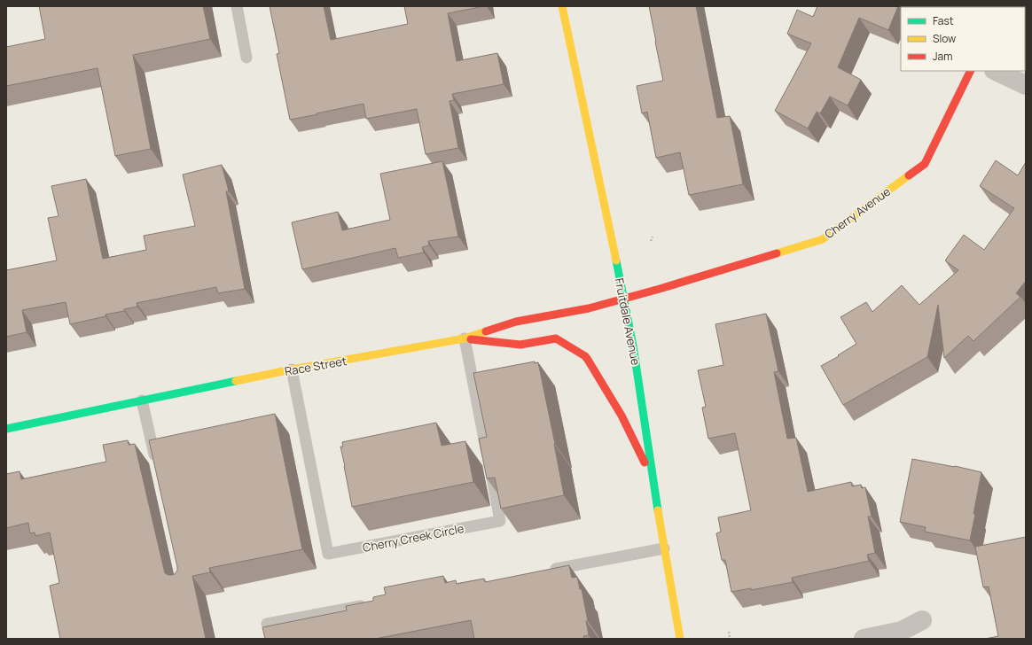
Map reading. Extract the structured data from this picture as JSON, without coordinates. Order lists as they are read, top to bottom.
{
  "streets": {
    "street": ["Cherry Avenue", "Fruitdale Avenue", "Race Street"],
    "lane": ["Cherry Creek Circle"]
  },
  "crossings": [
    ["Cherry Avenue", "Fruitdale Avenue"],
    ["Cherry Avenue", "Race Street"],
    ["Fruitdale Avenue", "Race Street"],
    ["Race Street", "Cherry Creek Circle"]
  ],
  "legend": ["Fast", "Slow", "Jam"]
}
